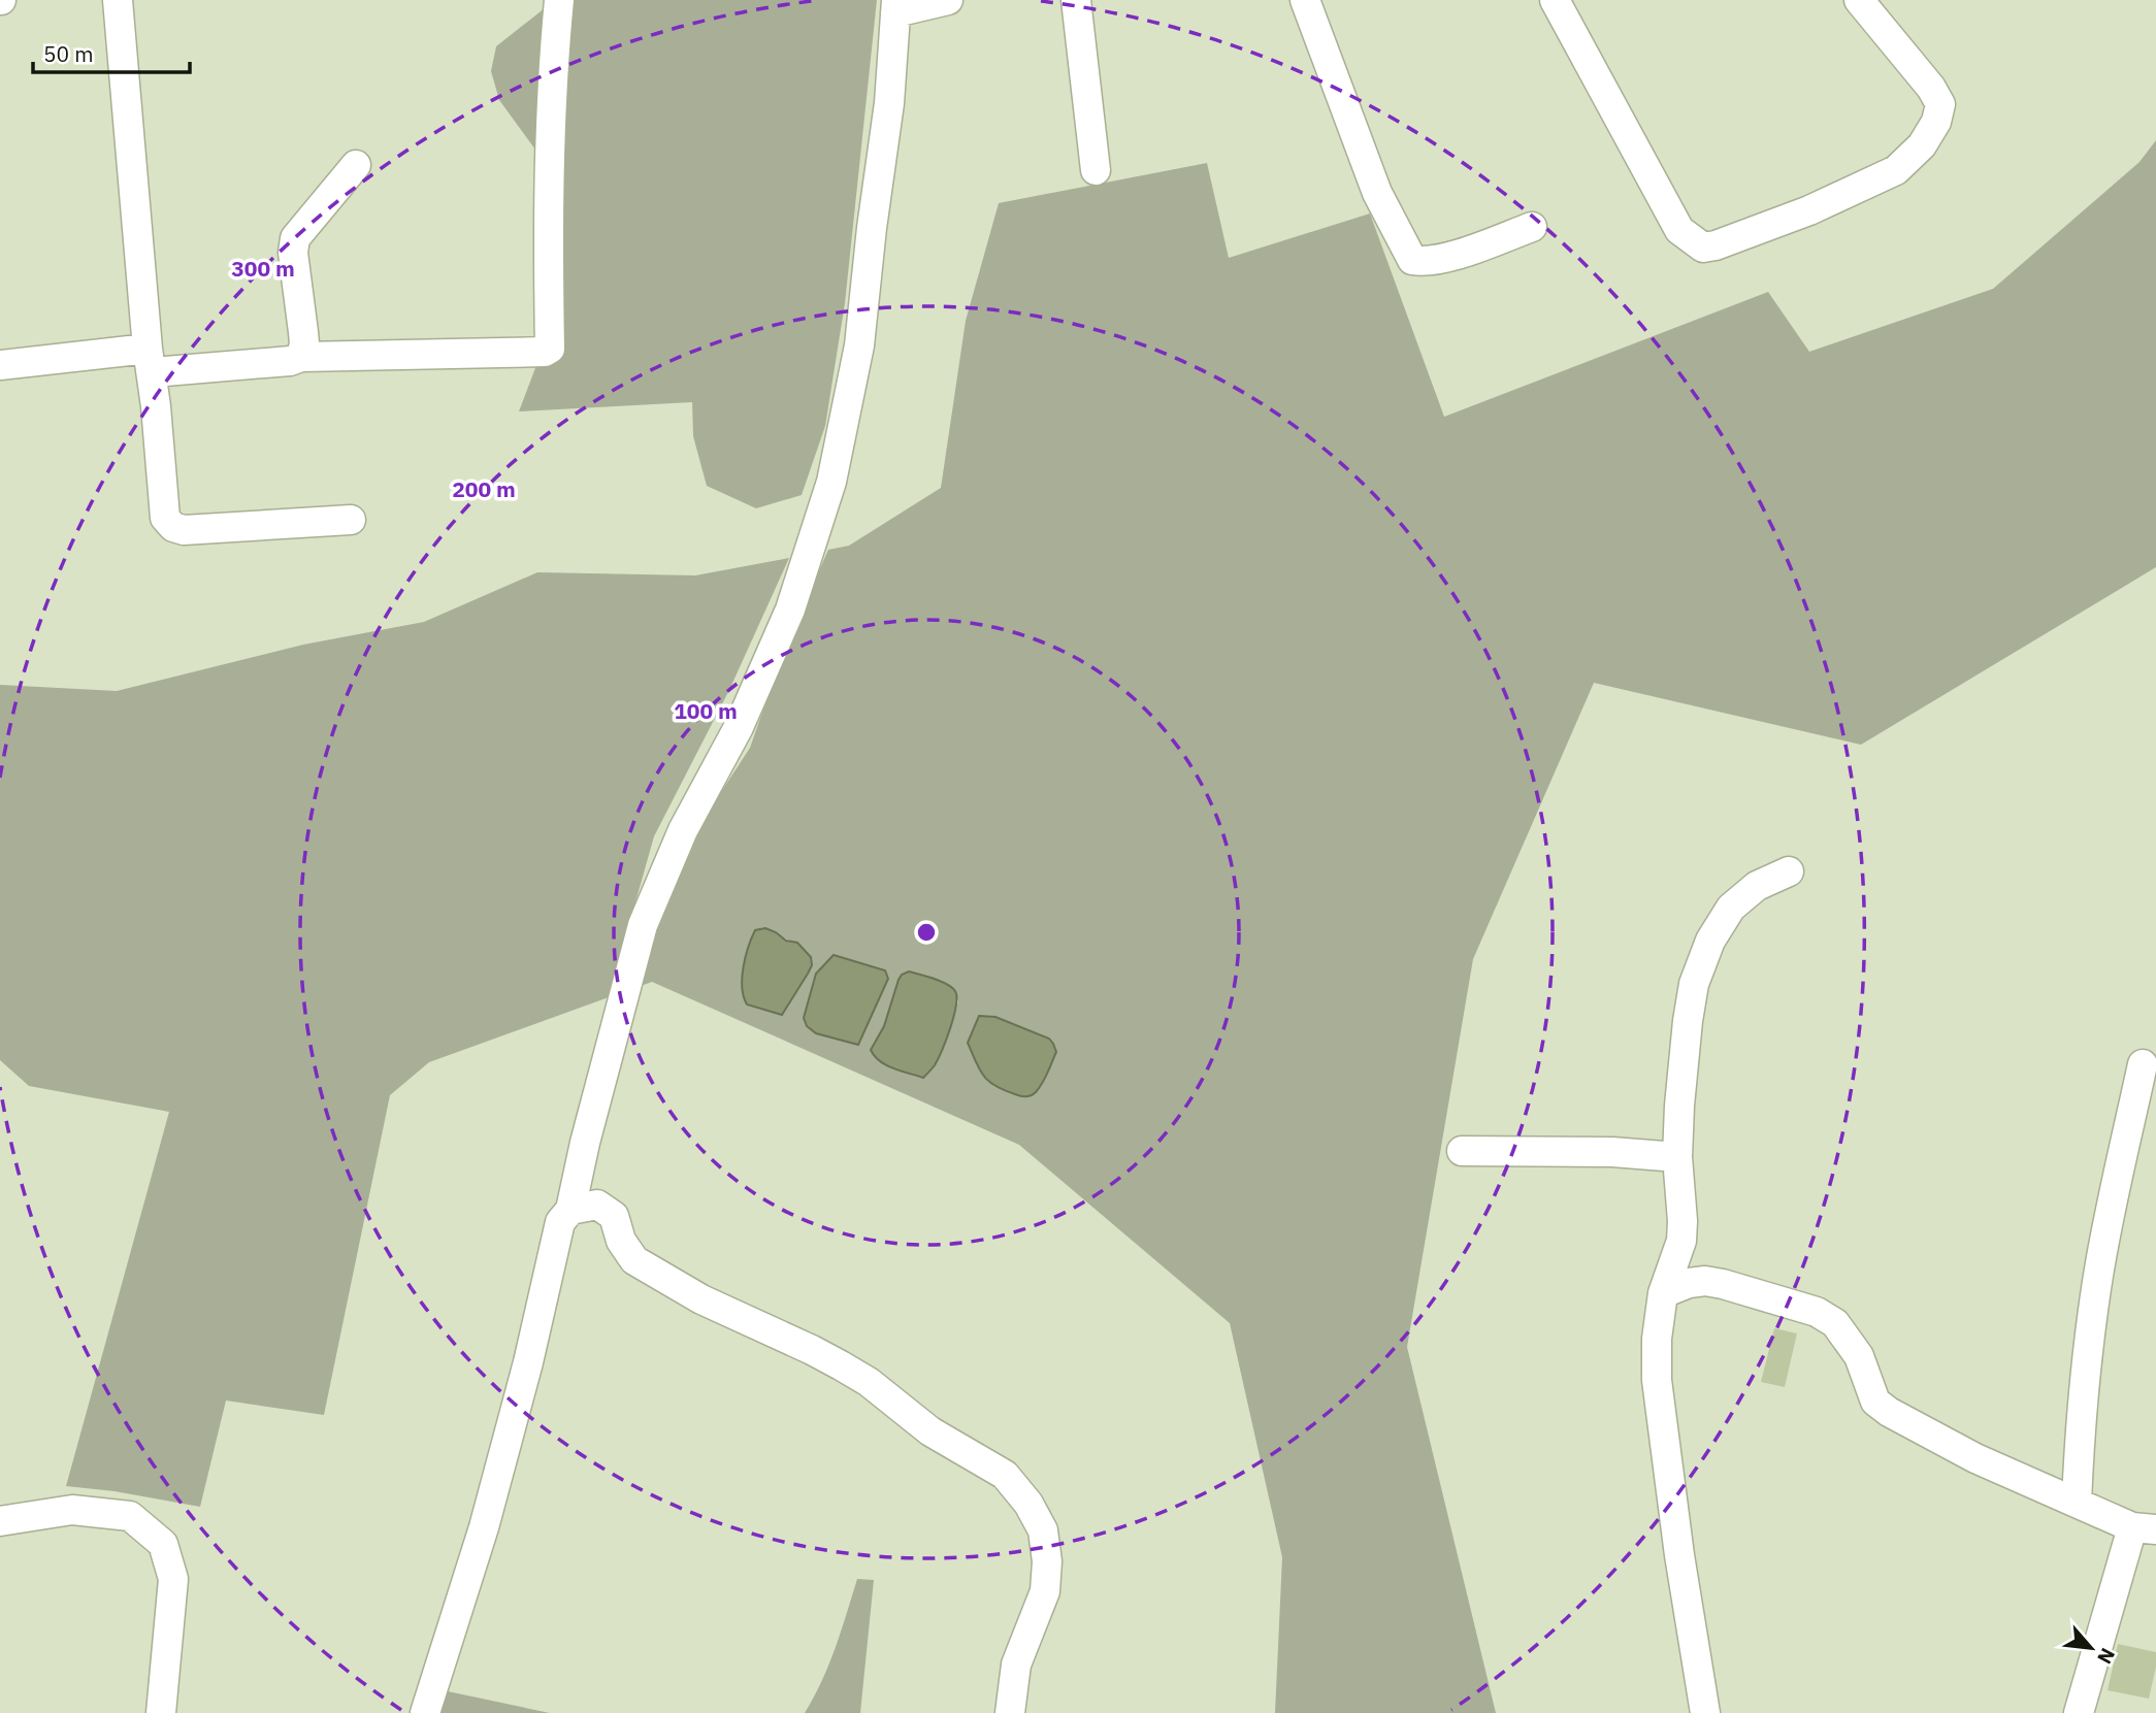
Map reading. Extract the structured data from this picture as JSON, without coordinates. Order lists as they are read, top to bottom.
{
  "scale_bar": "50 m",
  "north": "bottom right",
  "rings": ["300 m", "200 m", "100 m"]
}
